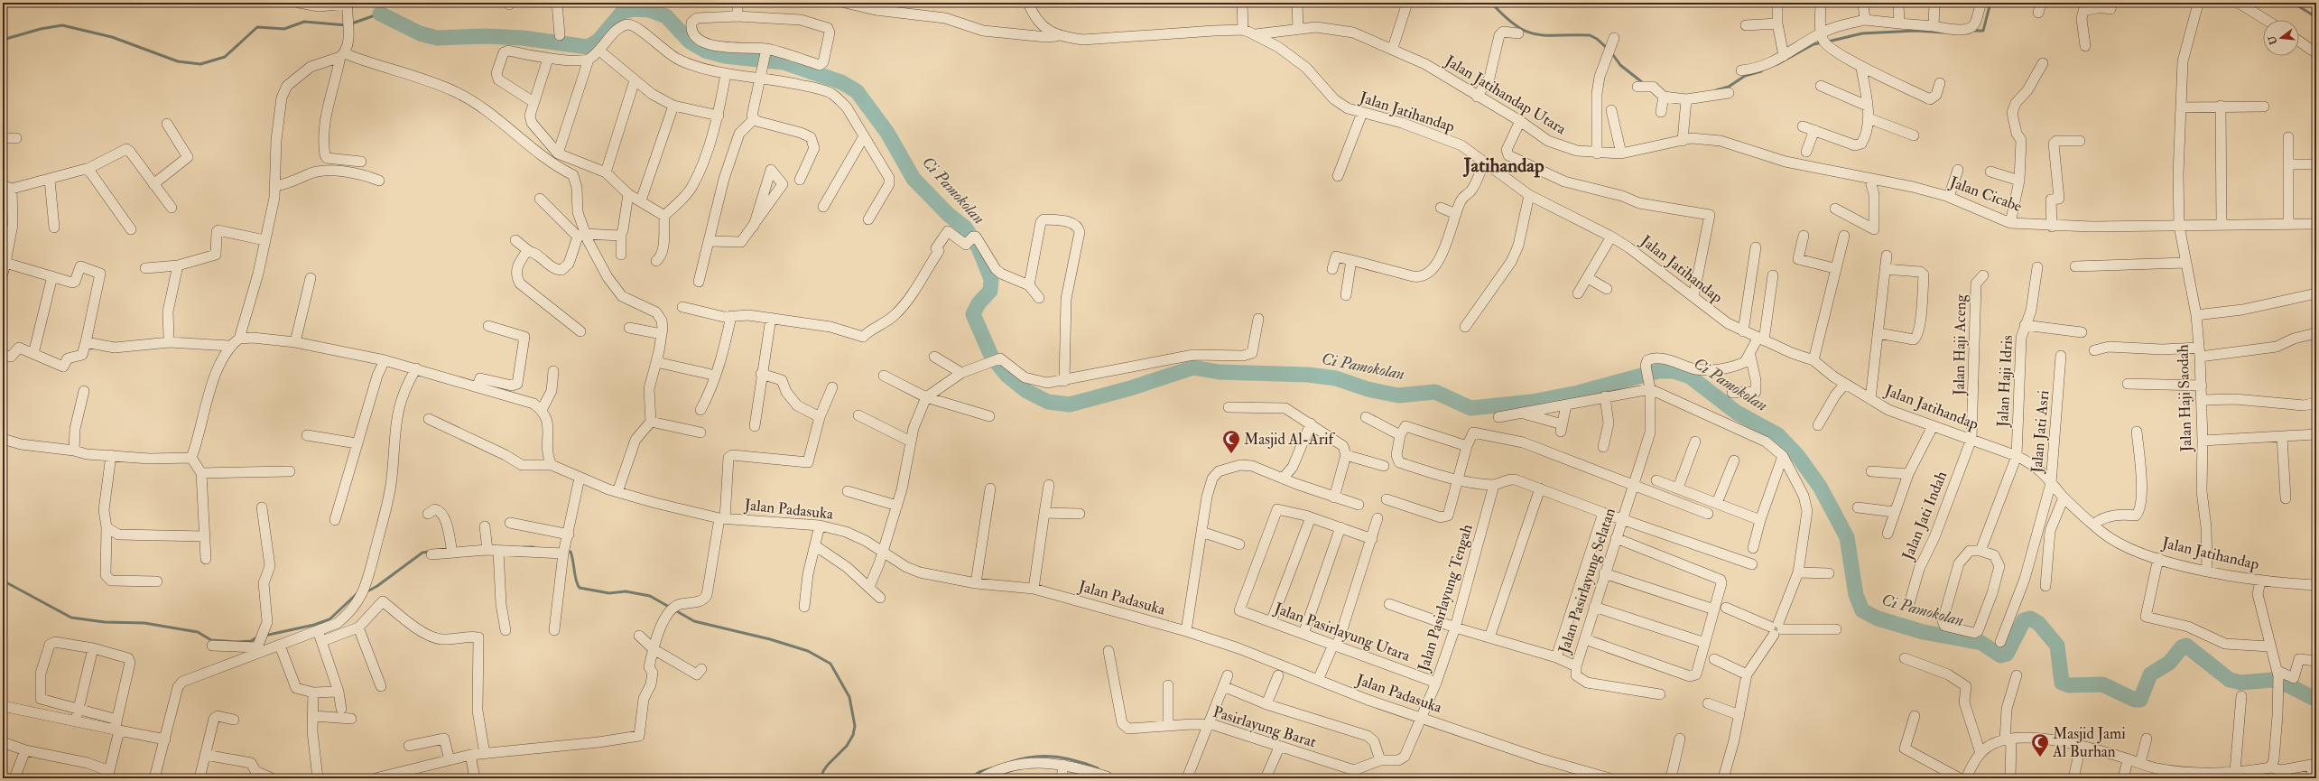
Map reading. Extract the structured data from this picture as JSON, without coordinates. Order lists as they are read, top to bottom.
{
  "streets": {
    "street": [
      "Jalan Jatihandap Utara",
      "Jalan Jatihandap",
      "Jalan Cicabe",
      "Jalan Haji Aceng",
      "Jalan Haji Idris",
      "Jalan Haji Saodah",
      "Jalan Jati Asri",
      "Jalan Padasuka",
      "Jalan Jati Indah",
      "Jalan Pasirlayung Selatan",
      "Jalan Pasirlayung Tengah",
      "Jalan Pasirlayung Utara",
      "Pasirlayung Barat"
    ]
  },
  "crossings": [
    ["Jalan Jatihandap Utara", "Jalan Jatihandap"],
    ["Jalan Jatihandap Utara", "Jalan Cicabe"],
    ["Jalan Jatihandap", "Jalan Haji Aceng"],
    ["Jalan Jatihandap", "Jalan Haji Idris"],
    ["Jalan Jatihandap", "Jalan Haji Saodah"],
    ["Jalan Jatihandap", "Jalan Jati Asri"],
    ["Jalan Jatihandap", "Jalan Jati Indah"],
    ["Jalan Cicabe", "Jalan Haji Saodah"],
    ["Jalan Haji Aceng", "Jalan Jati Indah"],
    ["Jalan Padasuka", "Jalan Pasirlayung Tengah"],
    ["Jalan Padasuka", "Pasirlayung Barat"],
    ["Jalan Pasirlayung Selatan", "Jalan Pasirlayung Tengah"],
    ["Jalan Pasirlayung Tengah", "Jalan Pasirlayung Utara"],
    ["Jalan Pasirlayung Tengah", "Pasirlayung Barat"]
  ],
  "districts": ["Jatihandap"],
  "water": ["Ci Pamokolan"],
  "places": {
    "mosque": ["Masjid Al-Arif", "Masjid Jami Al Burhan"]
  },
  "north": "left"
}
